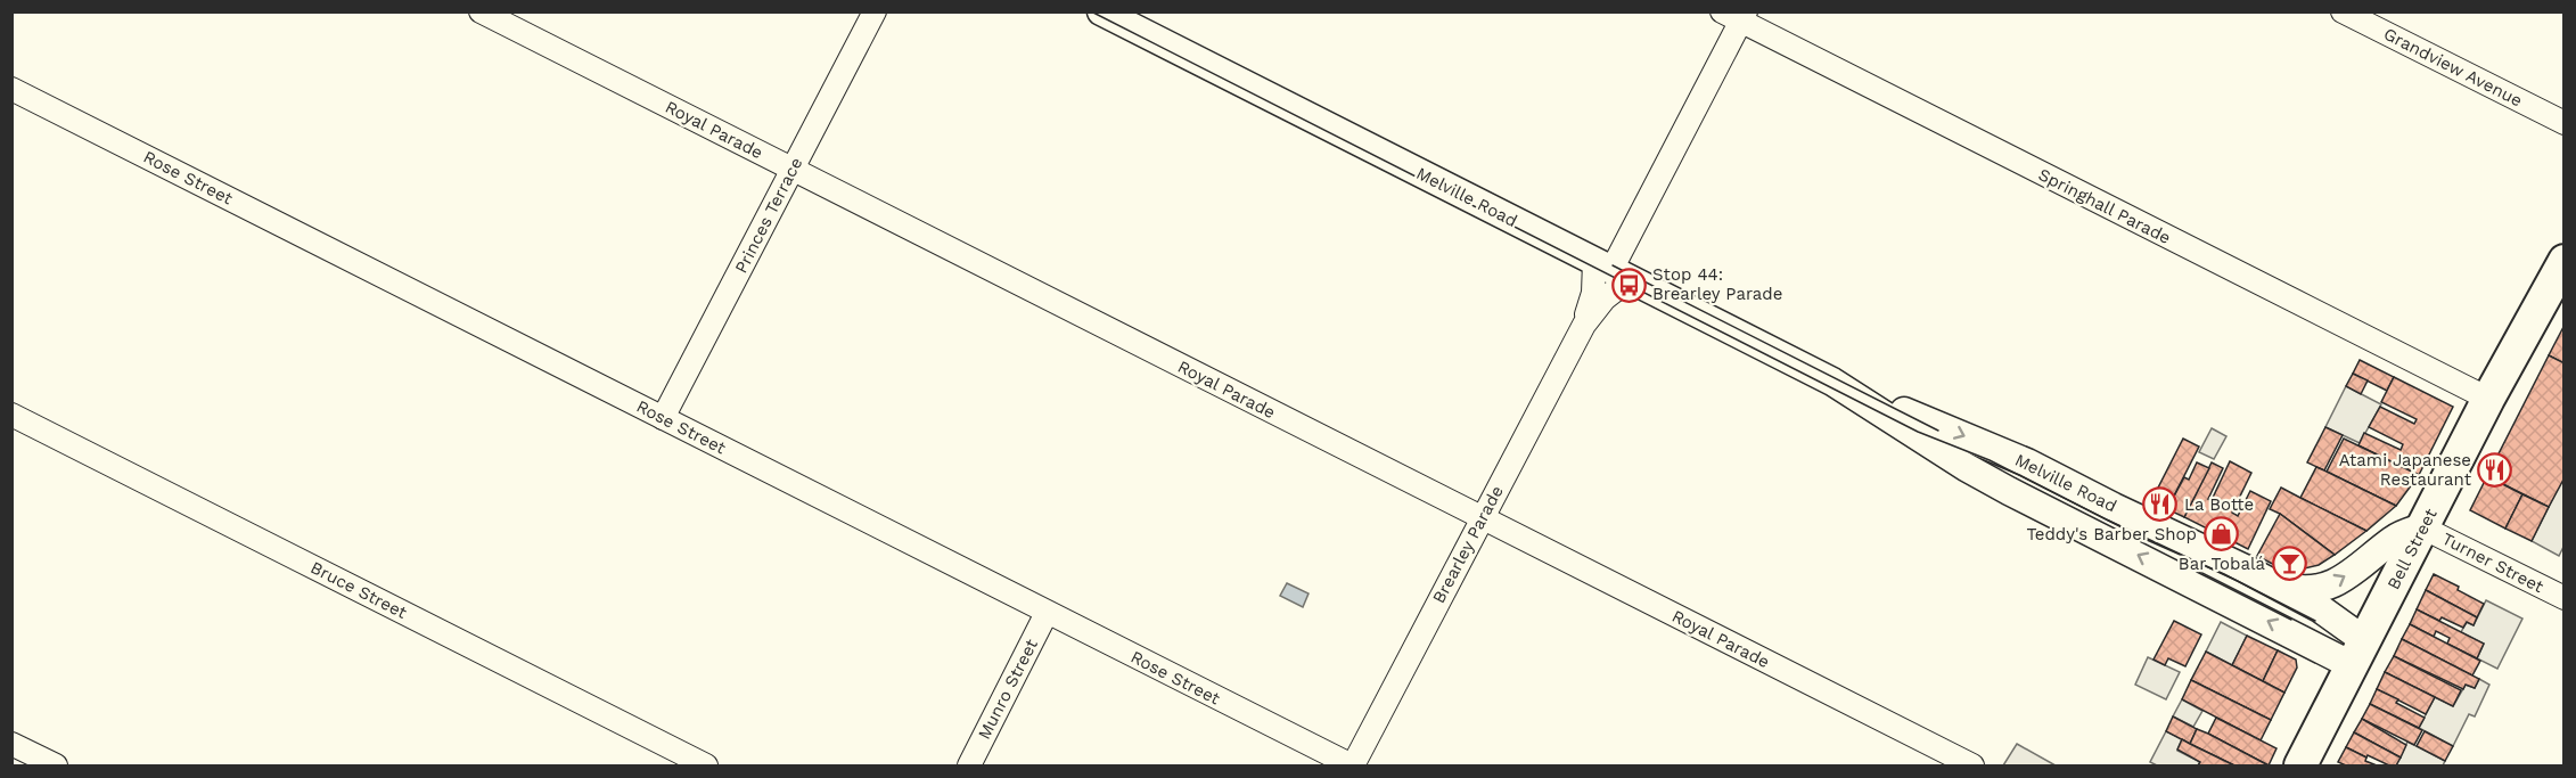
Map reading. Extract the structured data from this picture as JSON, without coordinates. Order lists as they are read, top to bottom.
{
  "streets": {
    "highway": ["Bell Street"],
    "main road": ["Melville Road"],
    "street": [
      "Grandview Avenue",
      "Royal Parade",
      "Rose Street",
      "Springhall Parade",
      "Princes Terrace",
      "Brearley Parade",
      "Turner Street",
      "Bruce Street",
      "Munro Street"
    ]
  },
  "crossings": [
    ["Royal Parade", "Princes Terrace"],
    ["Royal Parade", "Brearley Parade"],
    ["Rose Street", "Princes Terrace"],
    ["Rose Street", "Brearley Parade"],
    ["Rose Street", "Munro Street"],
    ["Melville Road", "Brearley Parade"],
    ["Melville Road", "Bell Street"],
    ["Springhall Parade", "Brearley Parade"],
    ["Springhall Parade", "Bell Street"],
    ["Bell Street", "Turner Street"]
  ],
  "places": {
    "bus stop": ["Stop 44: Brearley Parade"],
    "restaurant": ["Atami Japanese Restaurant", "La Botte"],
    "shop": ["Teddy's Barber Shop"],
    "bar": ["Bar Tobalá"]
  }
}
